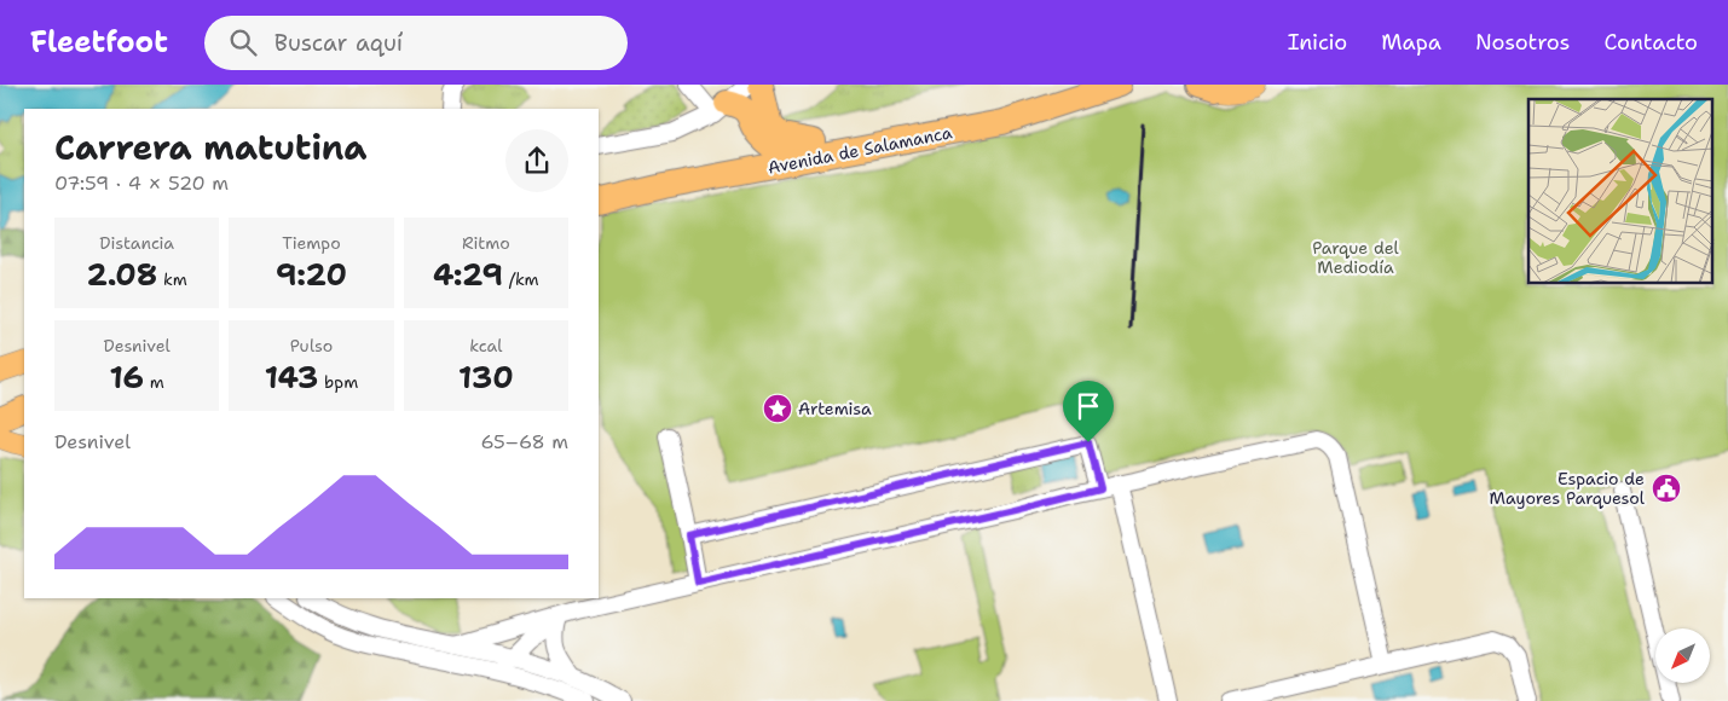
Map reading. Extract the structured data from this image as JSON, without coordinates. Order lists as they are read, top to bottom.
{
  "streets": {
    "highway": ["Avenida de Salamanca"]
  },
  "parks": ["Parque del Mediodía"],
  "places": {
    "place": ["Artemisa"],
    "public building": ["Espacio de Mayores Parquesol"]
  },
  "north": "bottom left",
  "page": {
    "header": "Fleetfoot",
    "search": "Buscar aquí",
    "nav": [
      "Inicio",
      "Mapa",
      "Nosotros",
      "Contacto"
    ],
    "heading": ["Carrera matutina", "07:59 · 4 × 520 m"],
    "stats": [
      ["Distancia", "2.08 km"],
      ["Tiempo", "9:20"],
      ["Ritmo", "4:29 /km"],
      ["Desnivel", "16 m"],
      ["Pulso", "143 bpm"],
      ["kcal", "130"]
    ],
    "chart": ["Desnivel", "65–68 m"]
  }
}
